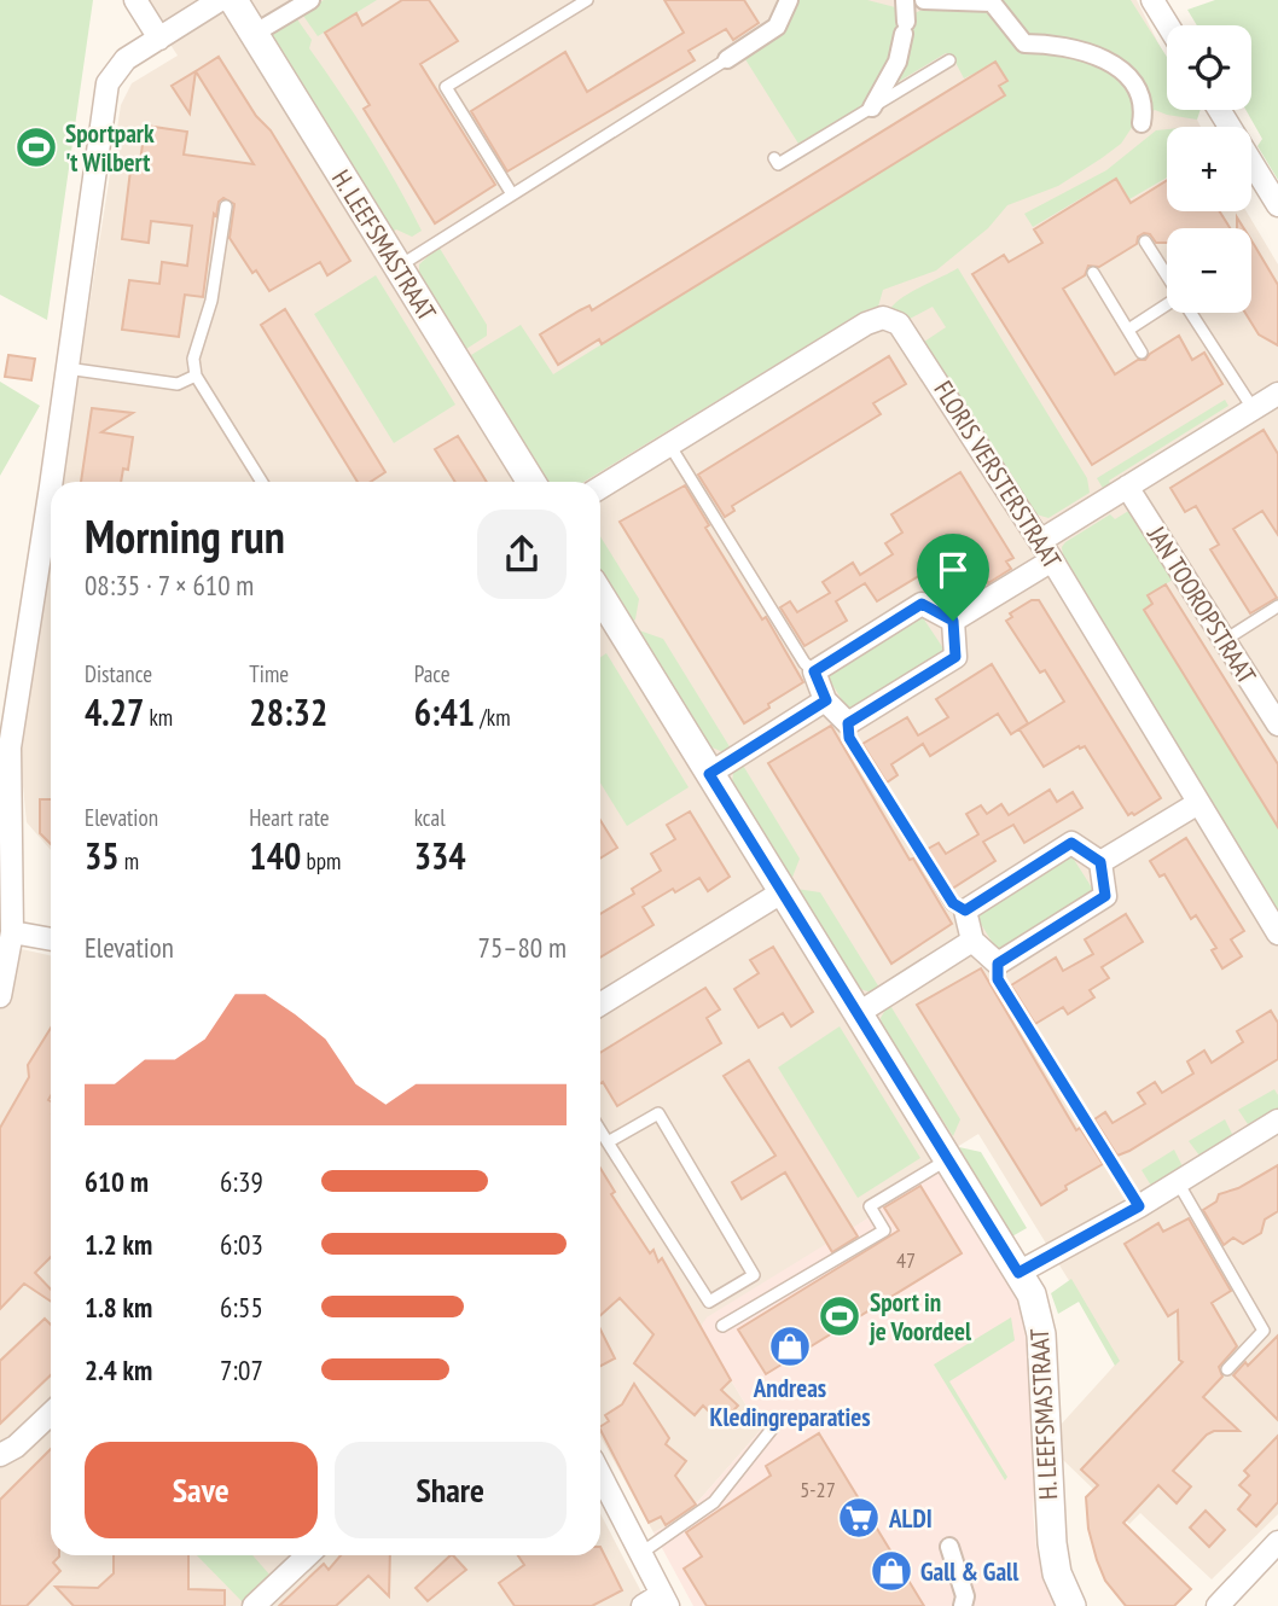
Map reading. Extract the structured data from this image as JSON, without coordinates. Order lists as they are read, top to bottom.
{
  "streets": {
    "street": ["H. LEEFSMASTRAAT", "FLORIS VERSTERSTRAAT", "JAN TOOROPSTRAAT"]
  },
  "places": {
    "sports": ["Sportpark 't Wilbert", "Sport in je Voordeel"],
    "shop": ["Andreas Kledingreparaties", "Gall & Gall"],
    "supermarket": ["ALDI"]
  },
  "house_numbers": ["47", "5-27"],
  "page": {
    "map_buttons": ["+", "−"],
    "heading": ["Morning run", "08:35 · 7 × 610 m"],
    "stats": [
      ["Distance", "4.27 km"],
      ["Time", "28:32"],
      ["Pace", "6:41 /km"],
      ["Elevation", "35 m"],
      ["Heart rate", "140 bpm"],
      ["kcal", "334"]
    ],
    "chart": ["Elevation", "75–80 m"],
    "list": [
      {
        "name": "610 m",
        "note": "6:39"
      },
      {
        "name": "1.2 km",
        "note": "6:03"
      },
      {
        "name": "1.8 km",
        "note": "6:55"
      },
      {
        "name": "2.4 km",
        "note": "7:07"
      }
    ],
    "buttons": ["Save", "Share"]
  }
}
